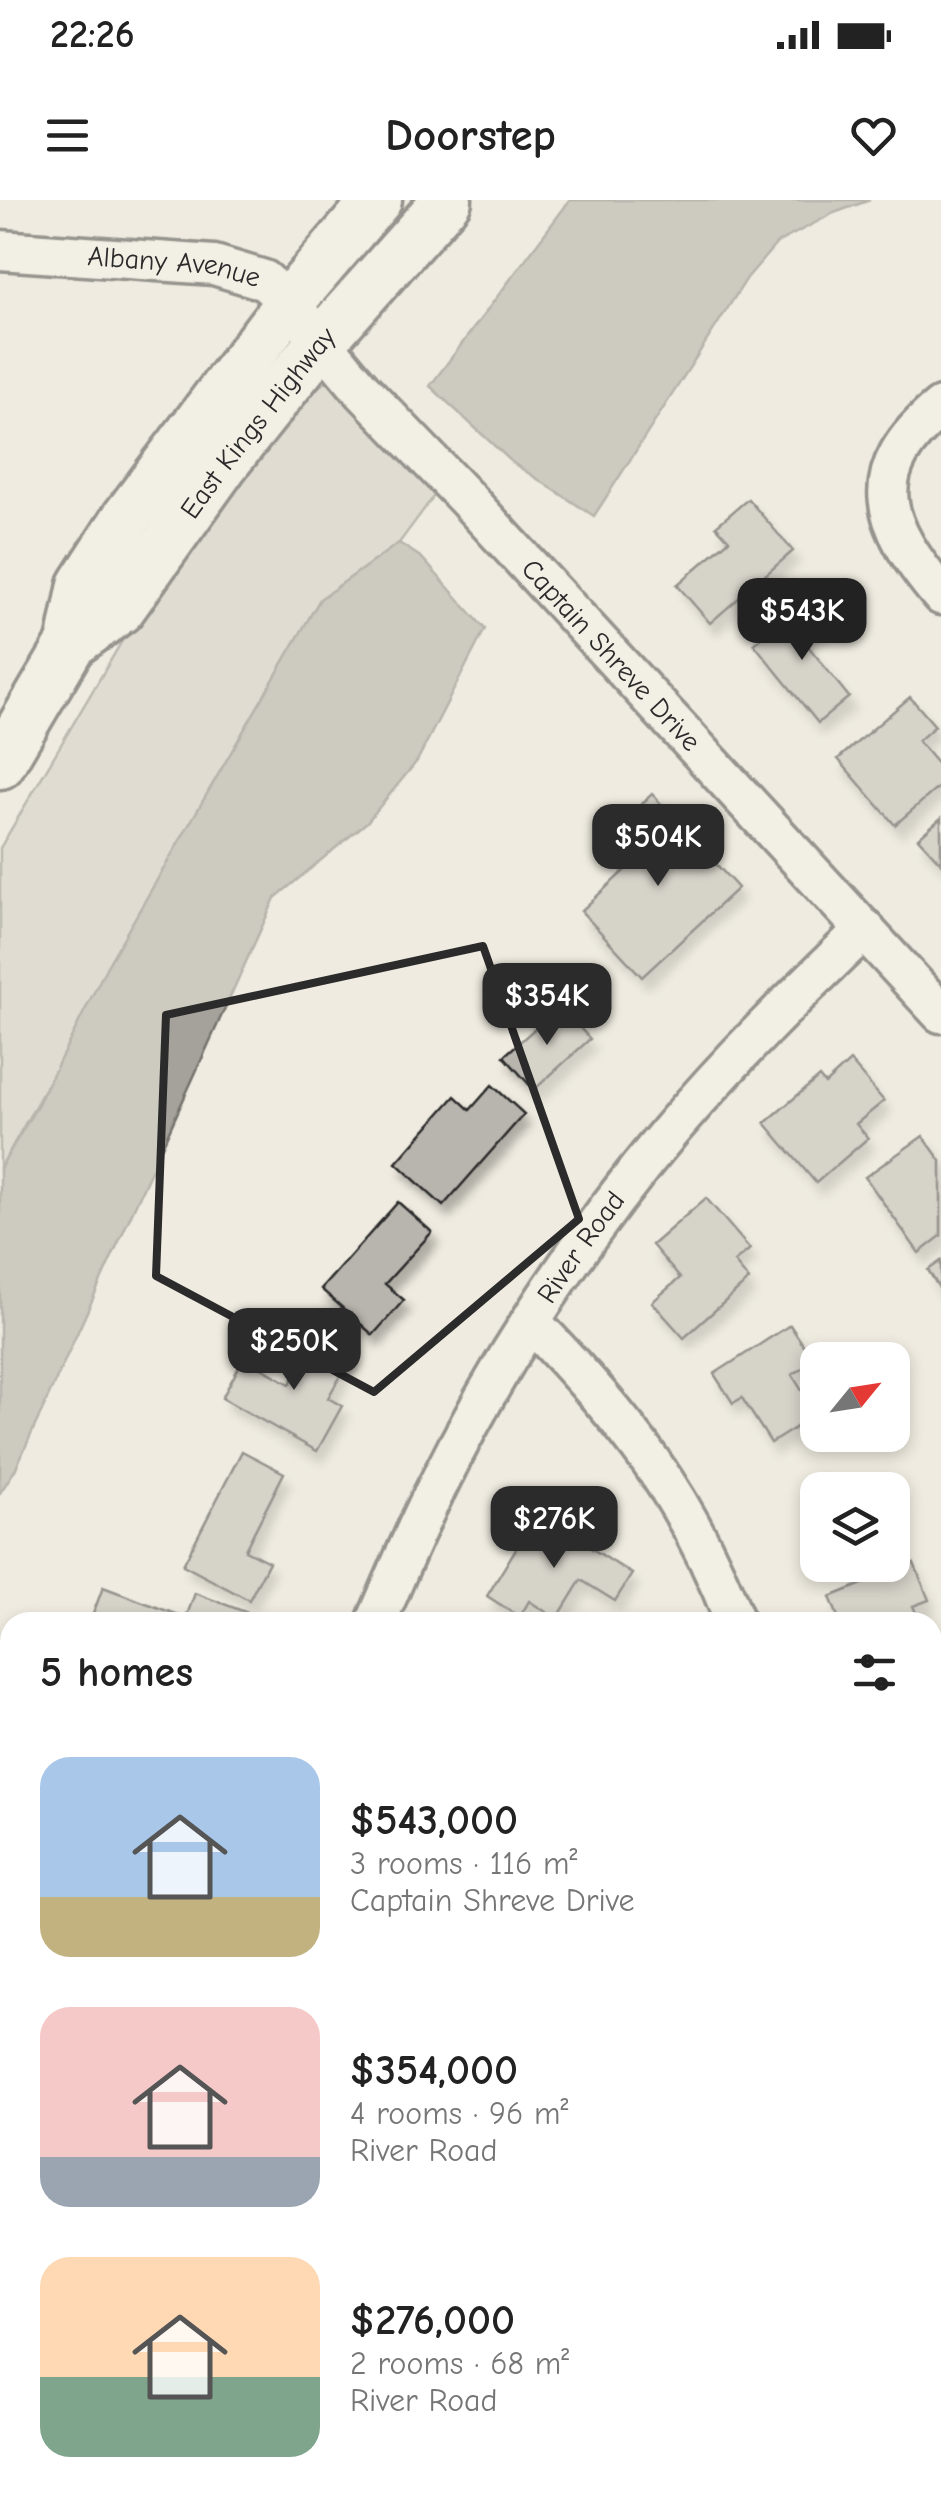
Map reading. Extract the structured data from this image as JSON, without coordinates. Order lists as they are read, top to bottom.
{
  "streets": {
    "main road": ["East Kings Highway"],
    "street": ["Albany Avenue", "Captain Shreve Drive", "River Road"]
  },
  "crossings": [
    ["Albany Avenue", "East Kings Highway"],
    ["Albany Avenue", "Captain Shreve Drive"],
    ["East Kings Highway", "Captain Shreve Drive"],
    ["Captain Shreve Drive", "River Road"]
  ],
  "north": "top right",
  "page": {
    "status": "22:26",
    "header": "Doorstep",
    "price": [
      "$543K",
      "$504K",
      "$354K",
      "$250K",
      "$276K"
    ],
    "heading": "5 homes",
    "list": [
      {
        "name": "$543,000",
        "note": "3 rooms · 116 m² · Captain Shreve Drive"
      },
      {
        "name": "$354,000",
        "note": "4 rooms · 96 m² · River Road"
      },
      {
        "name": "$276,000",
        "note": "2 rooms · 68 m² · River Road"
      }
    ]
  }
}
